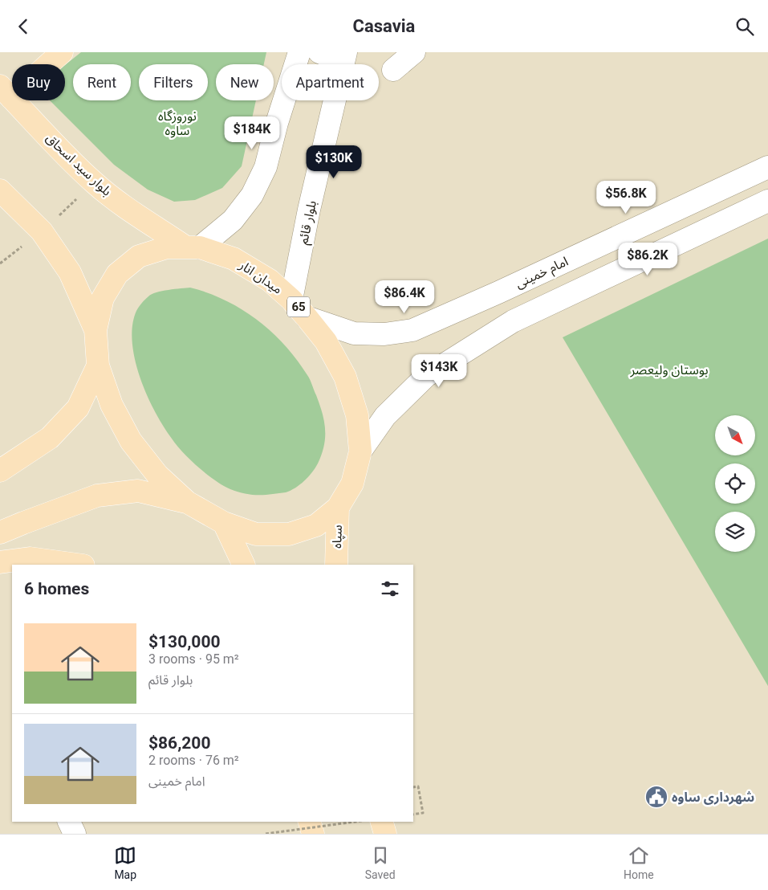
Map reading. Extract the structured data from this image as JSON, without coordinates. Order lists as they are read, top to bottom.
{
  "streets": {
    "main road": [
      "بلوار سید اسحاق",
      "بلوار قائم",
      "امام خمینی",
      "میدان انار",
      "65",
      "سپاه"
    ]
  },
  "crossings": [
    ["بلوار سید اسحاق", "میدان انار"],
    ["بلوار قائم", "میدان انار"],
    ["امام خمینی", "میدان انار"],
    ["میدان انار", "65"],
    ["میدان انار", "سپاه"]
  ],
  "parks": ["نوروزگاه ساوه", "بوستان ولیعصر"],
  "places": {
    "public building": ["شهرداری ساوه"]
  },
  "north": "bottom right",
  "page": {
    "header": "Casavia",
    "chip": [
      "Buy",
      "Rent",
      "Filters",
      "New",
      "Apartment"
    ],
    "price": [
      "$184K",
      "$130K",
      "$56.8K",
      "$86.2K",
      "$86.4K",
      "$143K"
    ],
    "heading": "6 homes",
    "list": [
      {
        "name": "$130,000",
        "note": "3 rooms · 95 m² · بلوار قائم"
      },
      {
        "name": "$86,200",
        "note": "2 rooms · 76 m² · امام خمینی"
      }
    ],
    "tabs": ["Map", "Saved", "Home"]
  }
}
